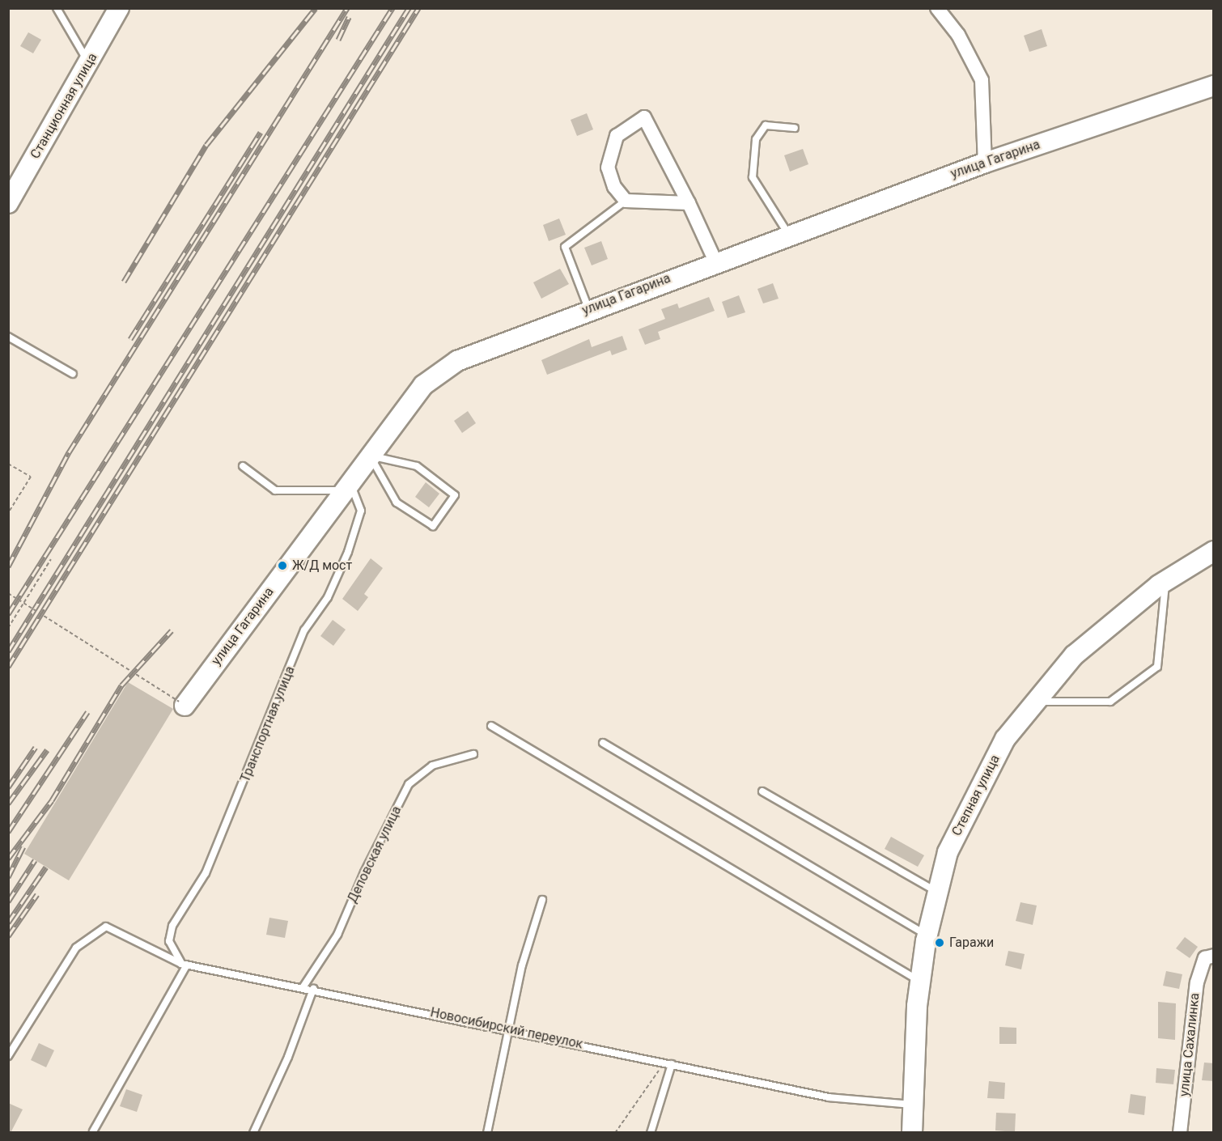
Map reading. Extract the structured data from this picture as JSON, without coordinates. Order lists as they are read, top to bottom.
{
  "streets": {
    "street": [
      "Станционная улица",
      "улица Гагарина",
      "Степная улица",
      "улица Сахалинка"
    ],
    "lane": ["Транспортная улица", "Деповская улица", "Новосибирский переулок"]
  },
  "crossings": [
    ["улица Гагарина", "Транспортная улица"],
    ["Транспортная улица", "Новосибирский переулок"],
    ["Степная улица", "Новосибирский переулок"],
    ["Деповская улица", "Новосибирский переулок"]
  ],
  "places": ["Ж/Д мост", "Гаражи"]
}
